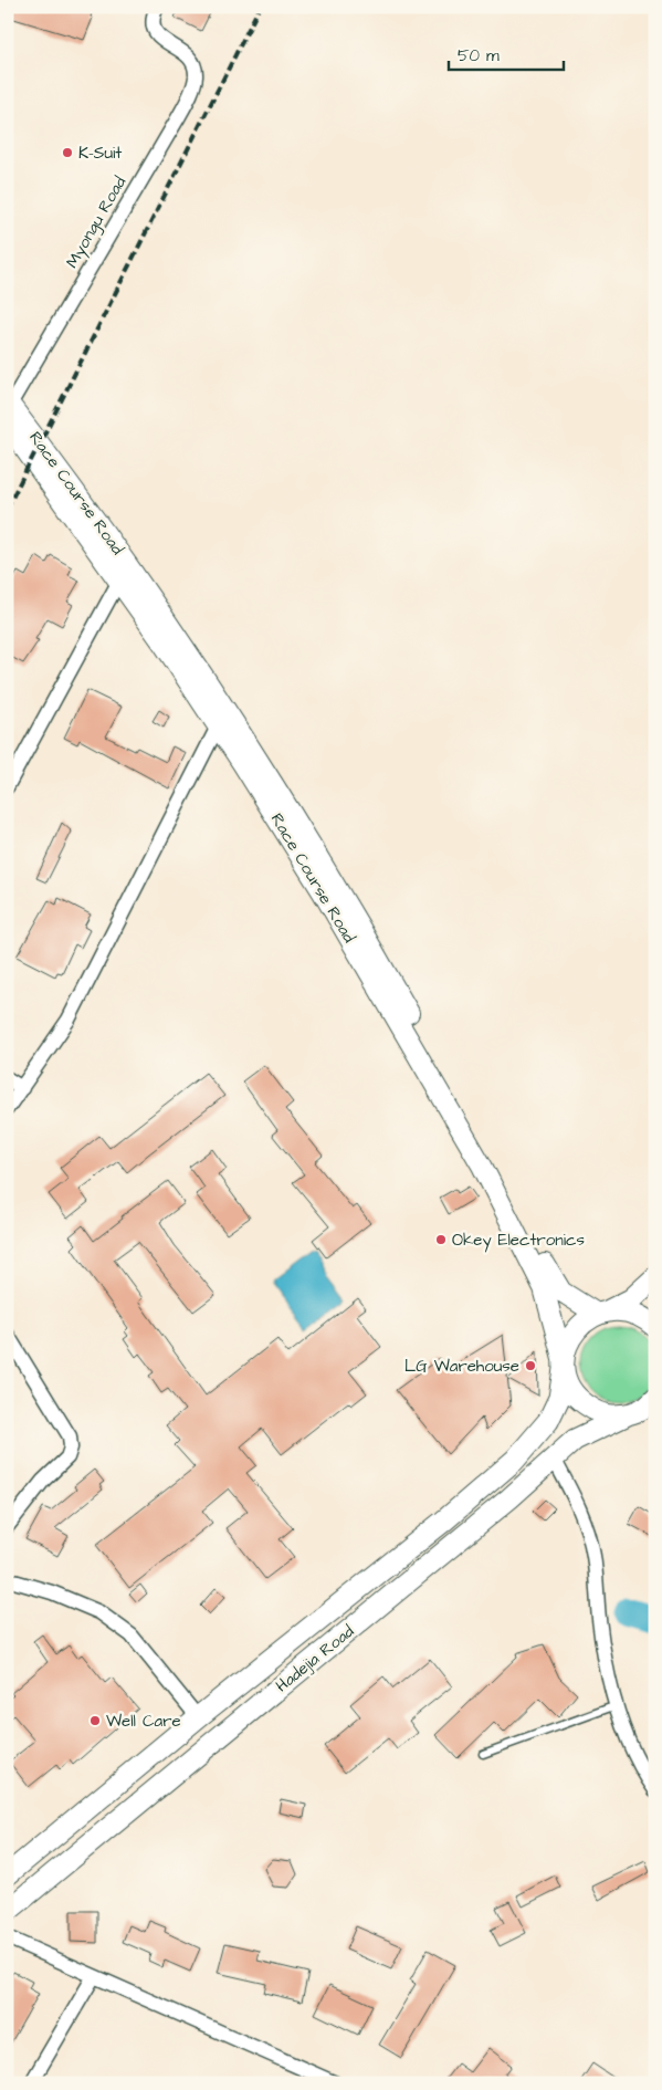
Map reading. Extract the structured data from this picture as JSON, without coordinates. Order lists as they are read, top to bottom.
{
  "streets": {
    "main road": ["Hadejia Road"],
    "street": ["Myongu Road", "Race Course Road"]
  },
  "crossings": [
    ["Myongu Road", "Race Course Road"],
    ["Race Course Road", "Hadejia Road"]
  ],
  "places": [
    "K-Suit",
    "Okey Electronics",
    "LG Warehouse",
    "Well Care"
  ],
  "scale_bar": "50 m"
}
